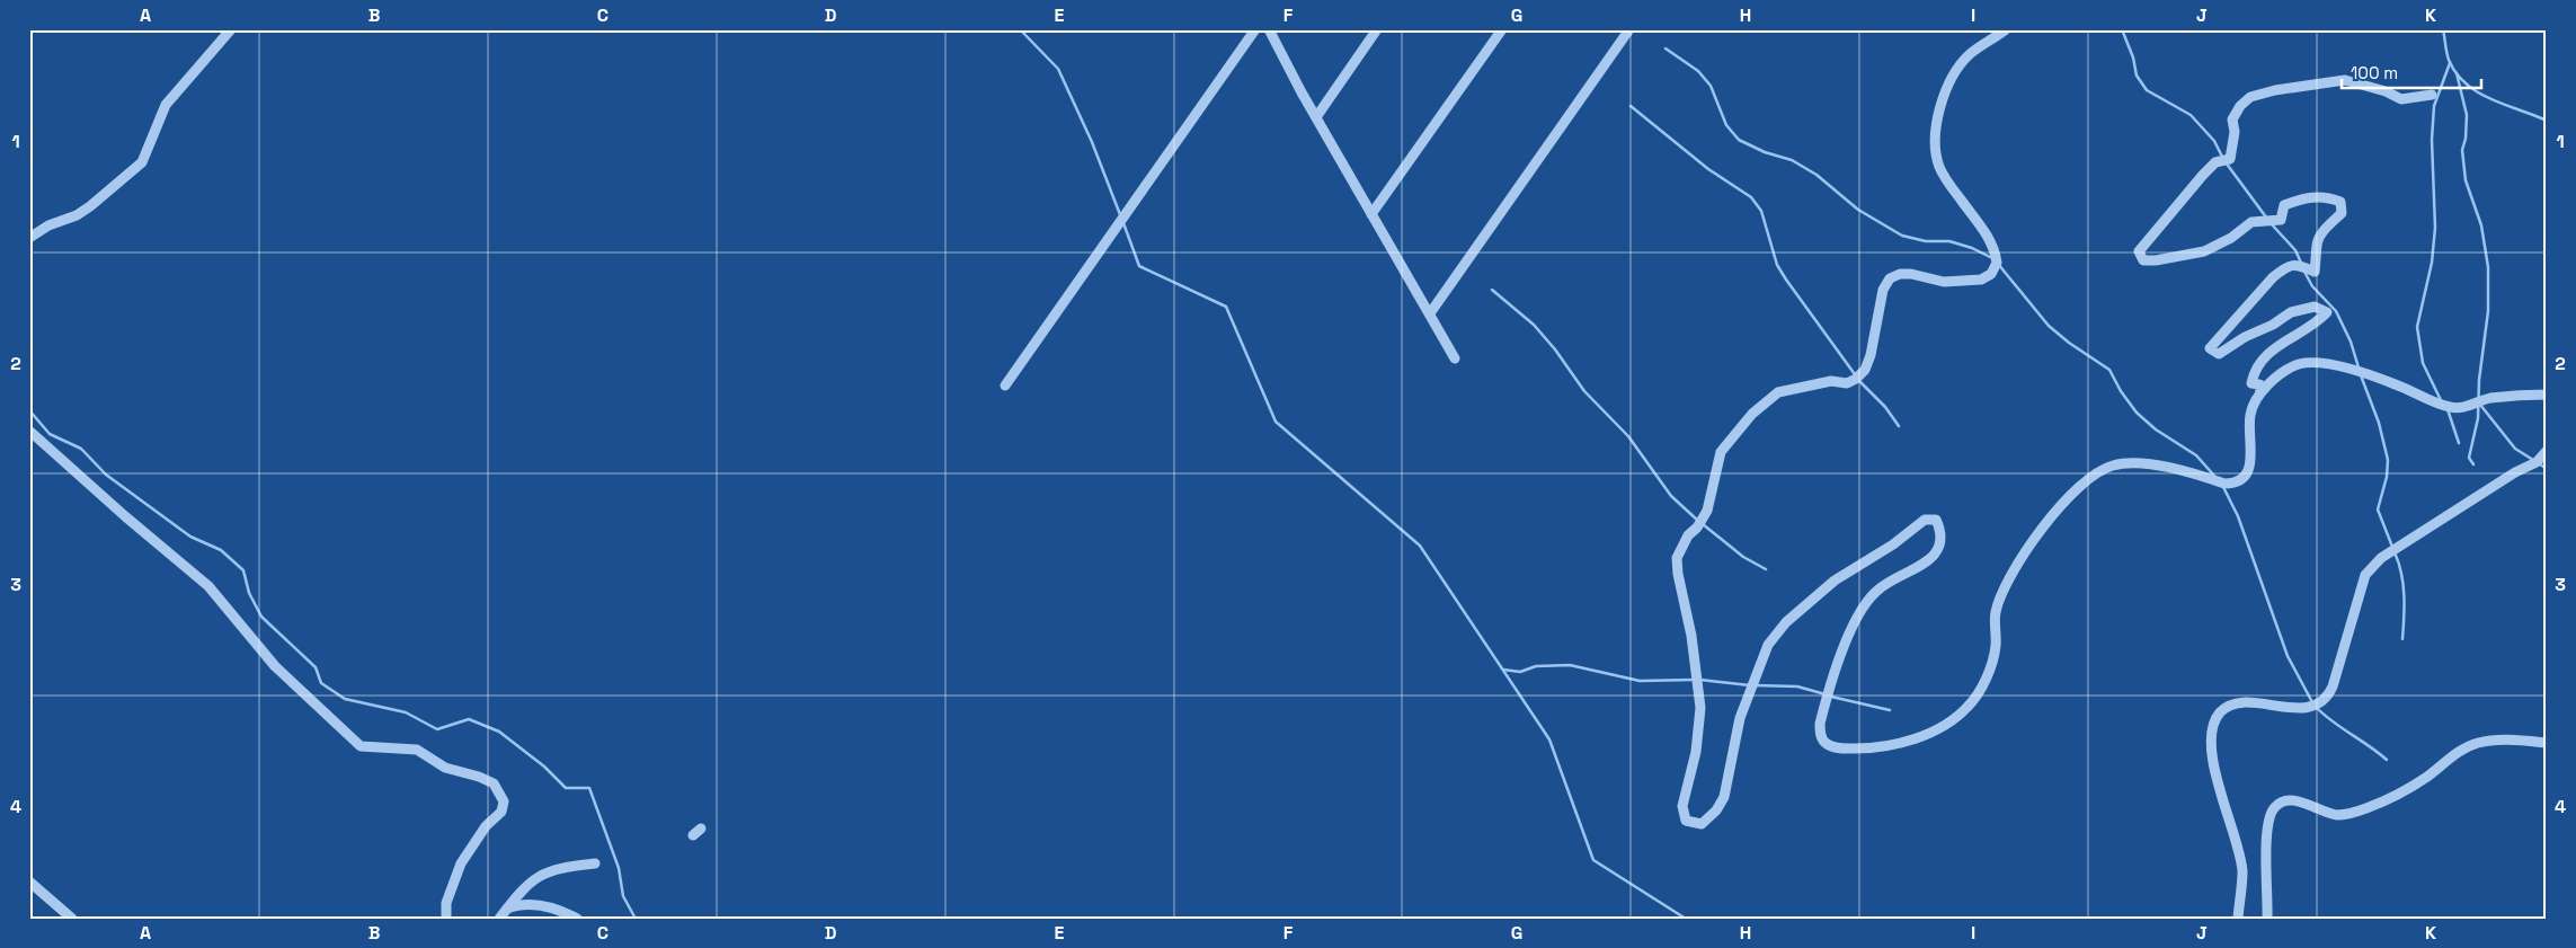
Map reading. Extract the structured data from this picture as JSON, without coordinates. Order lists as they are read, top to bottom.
{
  "scale_bar": "100 m",
  "grid": {
    "columns": [
      "A",
      "B",
      "C",
      "D",
      "E",
      "F",
      "G",
      "H",
      "I",
      "J",
      "K"
    ],
    "rows": [
      "1",
      "2",
      "3",
      "4"
    ]
  }
}
